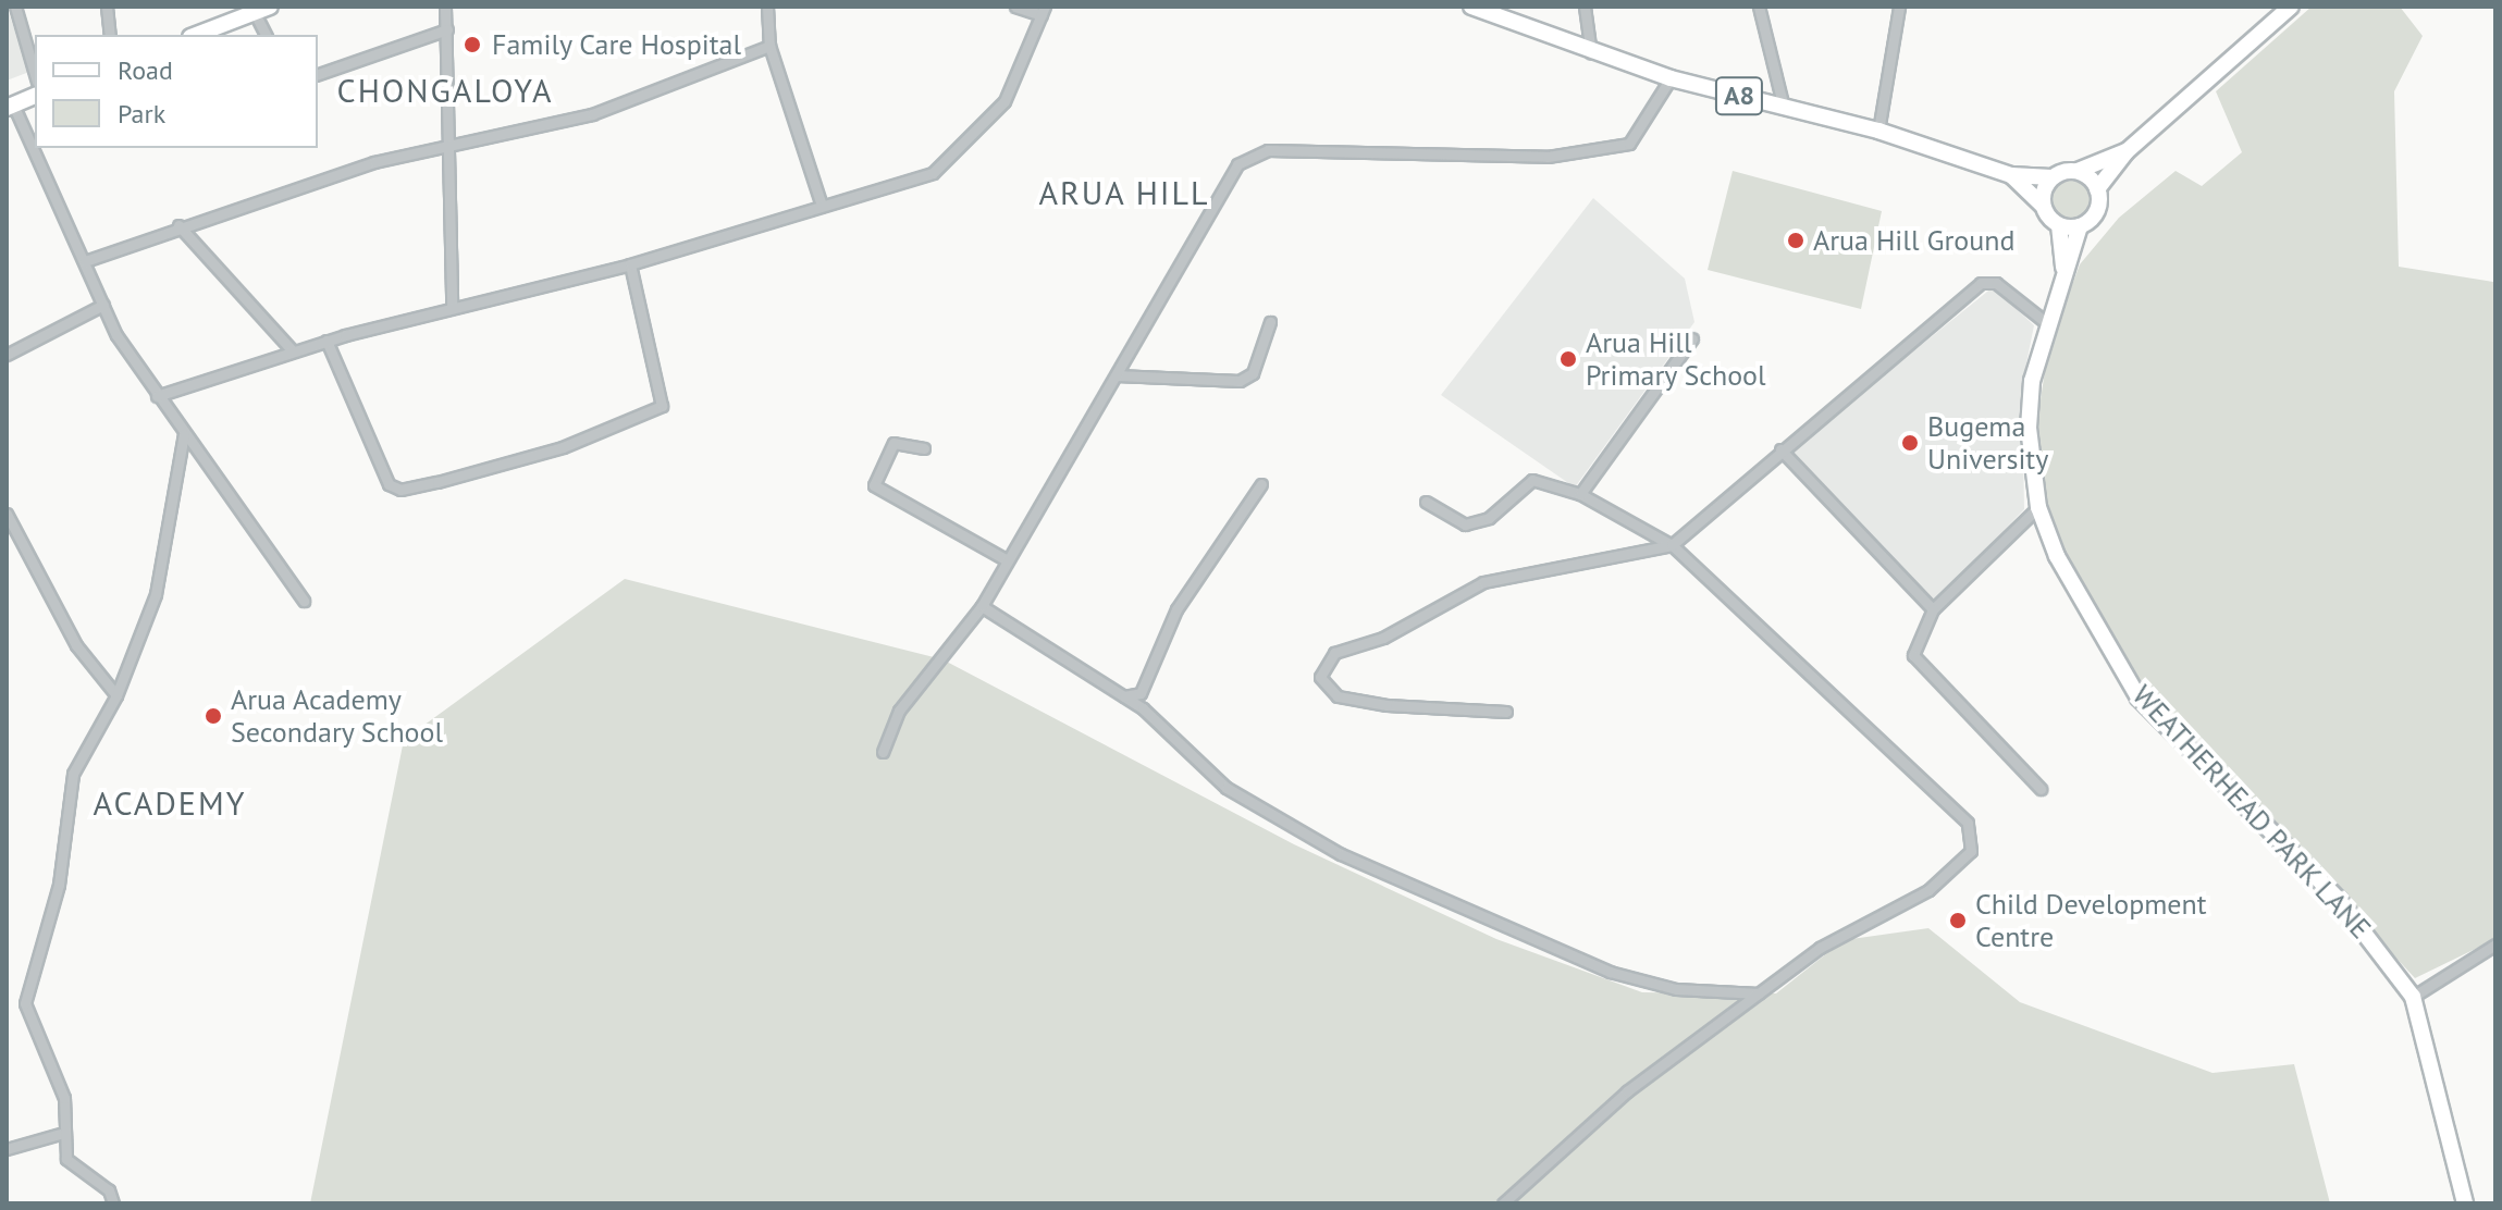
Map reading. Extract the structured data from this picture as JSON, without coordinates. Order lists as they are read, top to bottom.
{
  "streets": {
    "main road": ["A8", "WEATHERHEAD PARK LANE"]
  },
  "crossings": [
    ["A8", "WEATHERHEAD PARK LANE"]
  ],
  "districts": ["CHONGALOYA", "ARUA HILL", "ACADEMY"],
  "places": [
    "Family Care Hospital",
    "Arua Hill Ground",
    "Arua Hill Primary School",
    "Bugema University",
    "Arua Academy Secondary School",
    "Child Development Centre"
  ],
  "legend": ["Road", "Park"]
}
